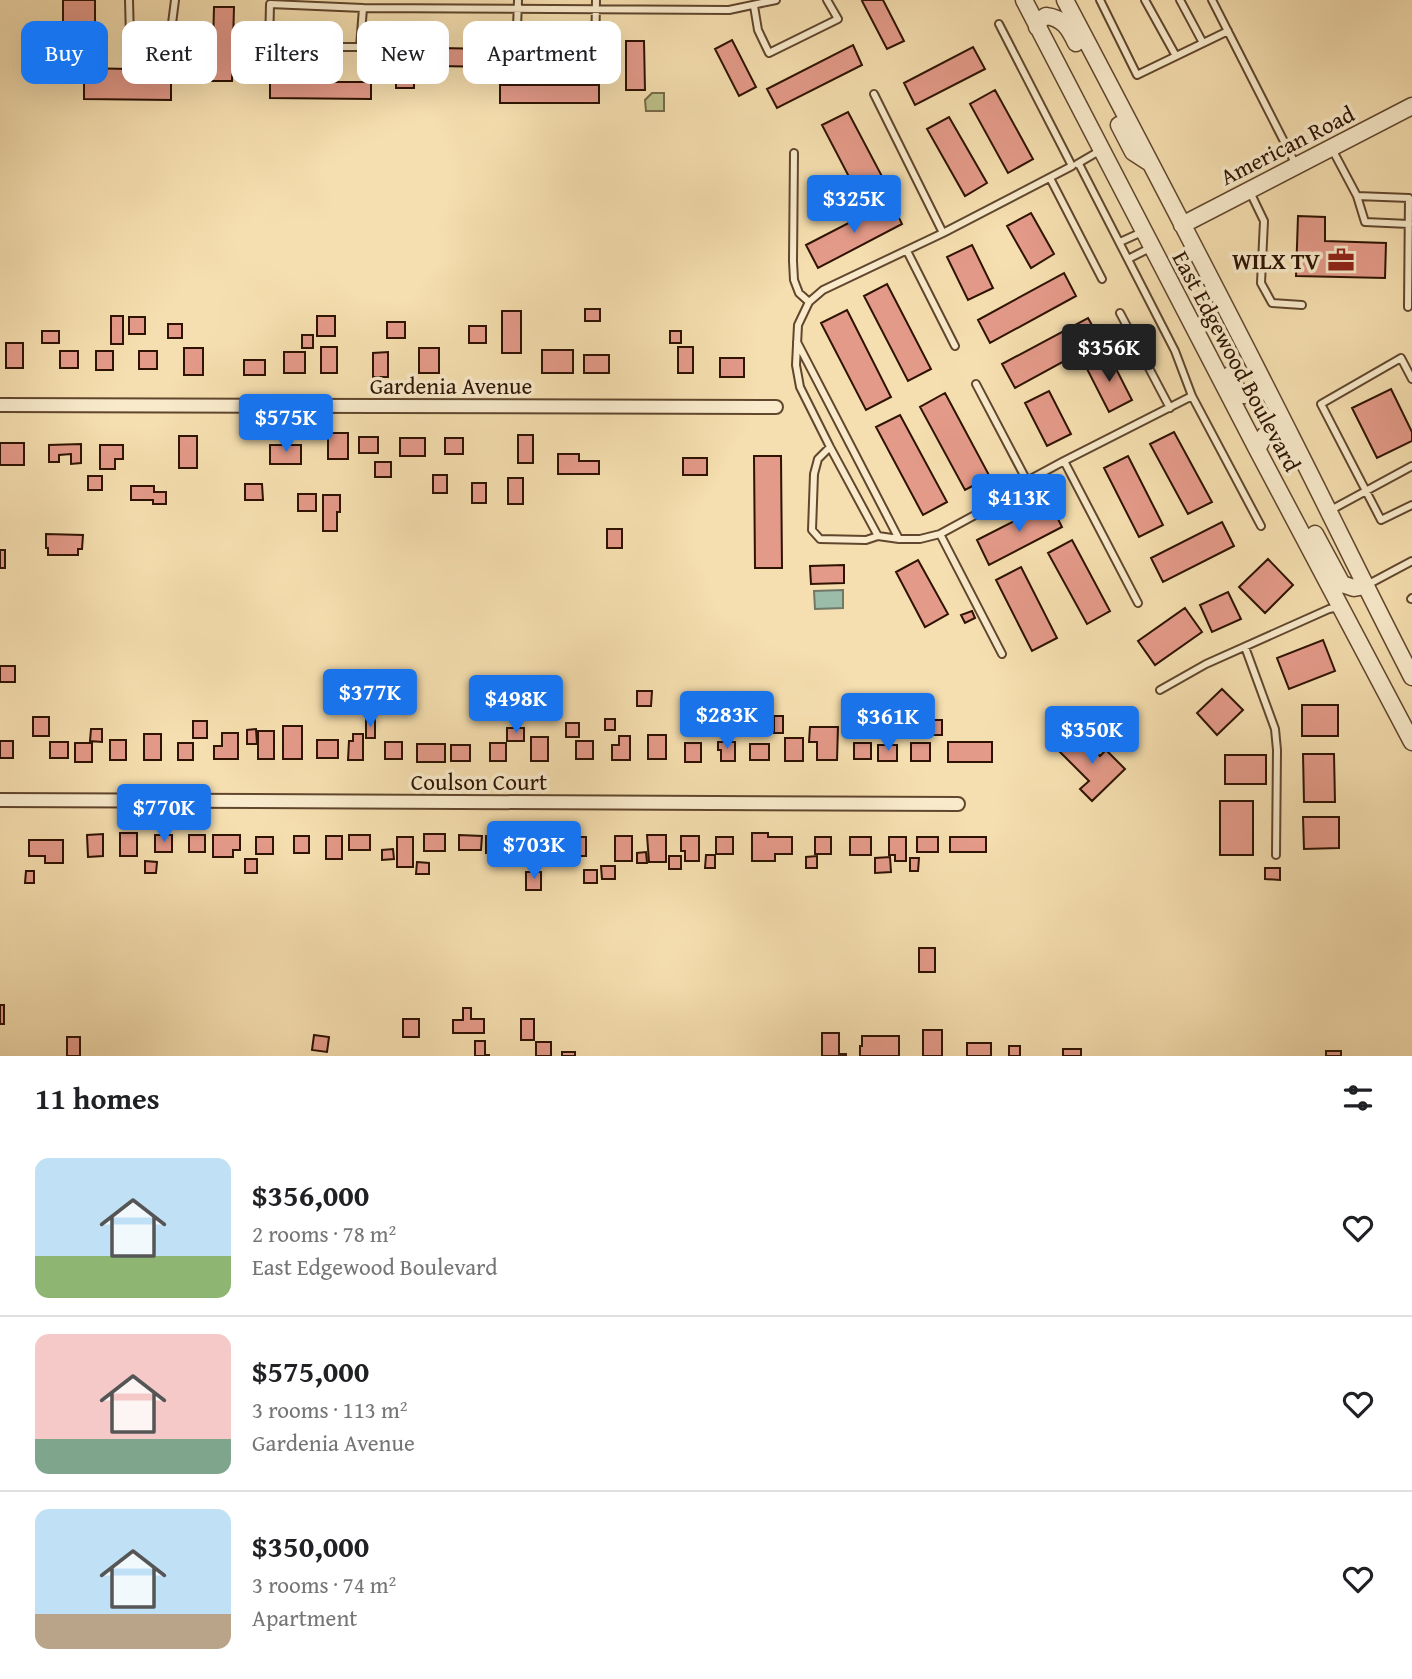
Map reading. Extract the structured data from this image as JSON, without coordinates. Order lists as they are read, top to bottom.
{
  "streets": {
    "street": [
      "American Road",
      "East Edgewood Boulevard",
      "Gardenia Avenue",
      "Coulson Court"
    ]
  },
  "crossings": [
    ["American Road", "East Edgewood Boulevard"]
  ],
  "places": {
    "office": ["WILX TV"]
  },
  "page": {
    "chip": [
      "Buy",
      "Rent",
      "Filters",
      "New",
      "Apartment"
    ],
    "price": [
      "$325K",
      "$356K",
      "$575K",
      "$413K",
      "$377K",
      "$498K",
      "$283K",
      "$361K",
      "$350K",
      "$770K",
      "$703K"
    ],
    "heading": "11 homes",
    "list": [
      {
        "name": "$356,000",
        "note": "2 rooms · 78 m² · East Edgewood Boulevard"
      },
      {
        "name": "$575,000",
        "note": "3 rooms · 113 m² · Gardenia Avenue"
      },
      {
        "name": "$350,000",
        "note": "3 rooms · 74 m² · Apartment"
      }
    ]
  }
}
